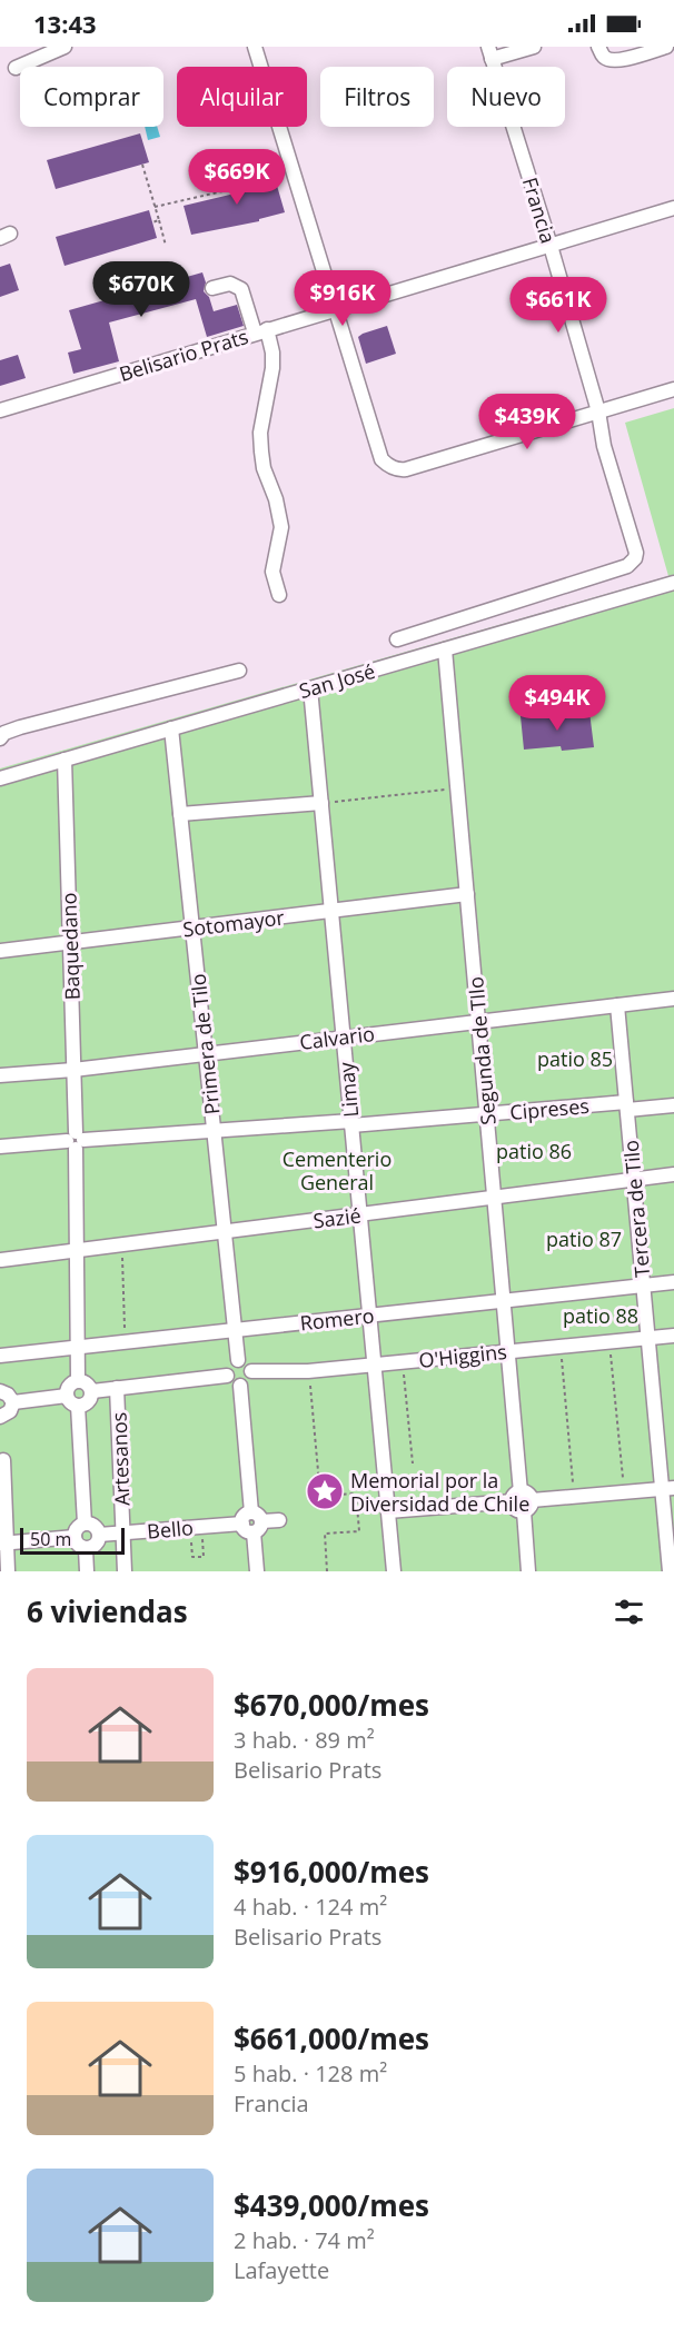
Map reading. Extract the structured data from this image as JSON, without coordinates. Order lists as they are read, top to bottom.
{
  "streets": {
    "street": [
      "Francia",
      "Belisario Prats",
      "San José",
      "Sotomayor",
      "Baquedano",
      "Calvario",
      "Primera de Tilo",
      "Segunda de TIlo",
      "Limay",
      "Cipreses",
      "Tercera de Tilo",
      "Sazié",
      "Romero",
      "O'Higgins",
      "Artesanos",
      "Bello"
    ]
  },
  "crossings": [
    ["Francia", "Belisario Prats"],
    ["San José", "Baquedano"],
    ["San José", "Primera de Tilo"],
    ["San José", "Segunda de TIlo"],
    ["San José", "Limay"],
    ["Sotomayor", "Baquedano"],
    ["Sotomayor", "Primera de Tilo"],
    ["Sotomayor", "Segunda de TIlo"],
    ["Sotomayor", "Limay"],
    ["Baquedano", "Calvario"],
    ["Baquedano", "Cipreses"],
    ["Baquedano", "Sazié"],
    ["Baquedano", "Romero"],
    ["Calvario", "Primera de Tilo"],
    ["Calvario", "Segunda de TIlo"],
    ["Calvario", "Limay"],
    ["Calvario", "Tercera de Tilo"],
    ["Primera de Tilo", "Cipreses"],
    ["Primera de Tilo", "Sazié"],
    ["Primera de Tilo", "Romero"],
    ["Primera de Tilo", "O'Higgins"],
    ["Segunda de TIlo", "Cipreses"],
    ["Segunda de TIlo", "Sazié"],
    ["Segunda de TIlo", "Romero"],
    ["Segunda de TIlo", "O'Higgins"],
    ["Limay", "Cipreses"],
    ["Limay", "Sazié"],
    ["Limay", "Romero"],
    ["Limay", "O'Higgins"],
    ["Cipreses", "Tercera de Tilo"],
    ["Tercera de Tilo", "Sazié"],
    ["Tercera de Tilo", "Romero"],
    ["Tercera de Tilo", "O'Higgins"],
    ["Artesanos", "Bello"]
  ],
  "parks": [
    "patio 85",
    "patio 86",
    "Cementerio General",
    "patio 87",
    "patio 88"
  ],
  "places": {
    "place": ["Memorial por la Diversidad de Chile"]
  },
  "scale_bar": "50 m",
  "page": {
    "status": "13:43",
    "chip": [
      "Comprar",
      "Alquilar",
      "Filtros",
      "Nuevo"
    ],
    "price": [
      "$669K",
      "$670K",
      "$916K",
      "$661K",
      "$439K",
      "$494K"
    ],
    "scale": "50 m",
    "heading": "6 viviendas",
    "list": [
      {
        "name": "$670,000/mes",
        "note": "3 hab. · 89 m² · Belisario Prats"
      },
      {
        "name": "$916,000/mes",
        "note": "4 hab. · 124 m² · Belisario Prats"
      },
      {
        "name": "$661,000/mes",
        "note": "5 hab. · 128 m² · Francia"
      },
      {
        "name": "$439,000/mes",
        "note": "2 hab. · 74 m² · Lafayette"
      }
    ]
  }
}
